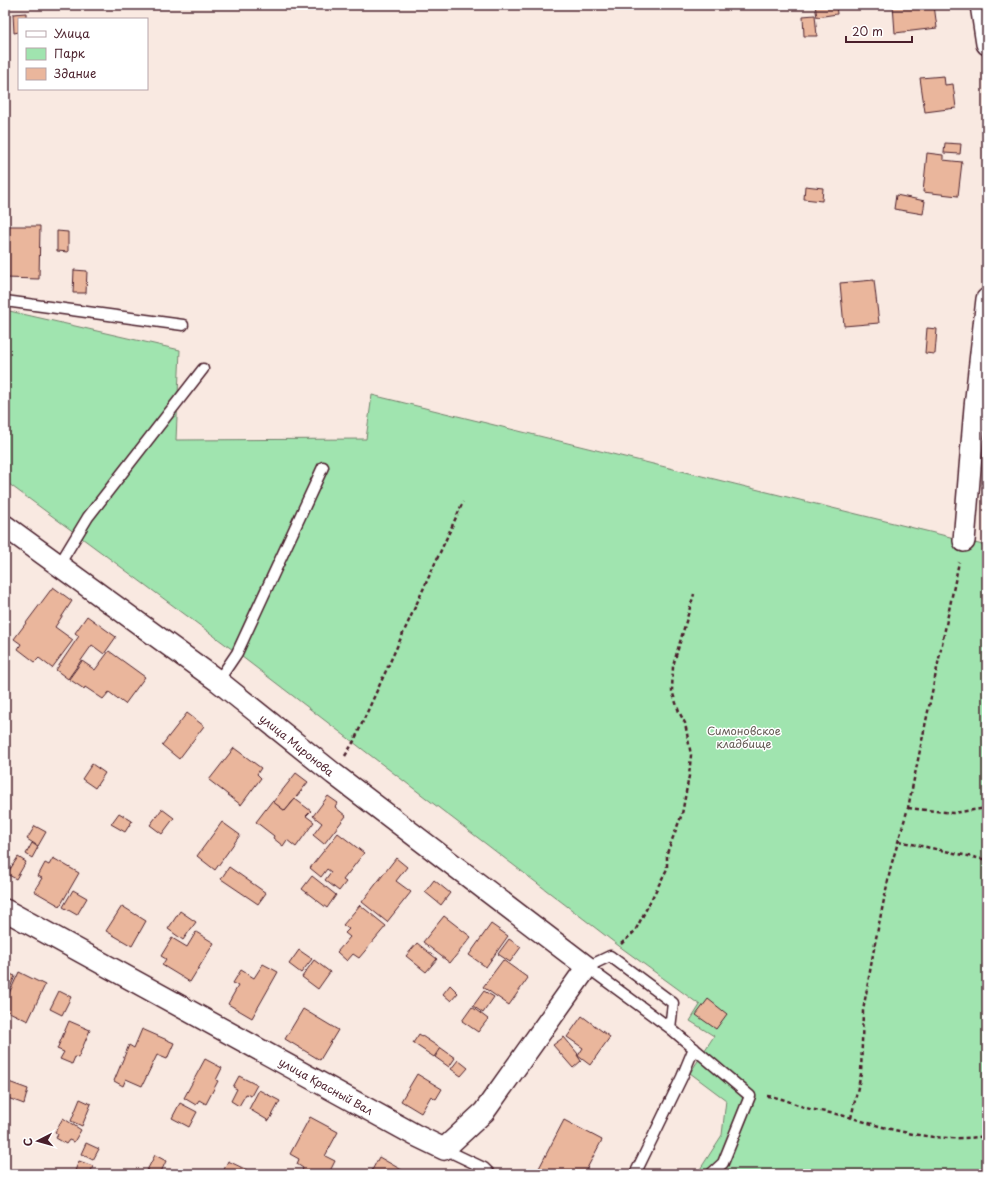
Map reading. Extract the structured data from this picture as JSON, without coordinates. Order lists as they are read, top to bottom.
{
  "streets": {
    "street": ["улица Миронова", "улица Красный Вал"]
  },
  "parks": ["Симоновское кладбище"],
  "legend": ["Улица", "Парк", "Здание"],
  "scale_bar": "20 m",
  "north": "left"
}
